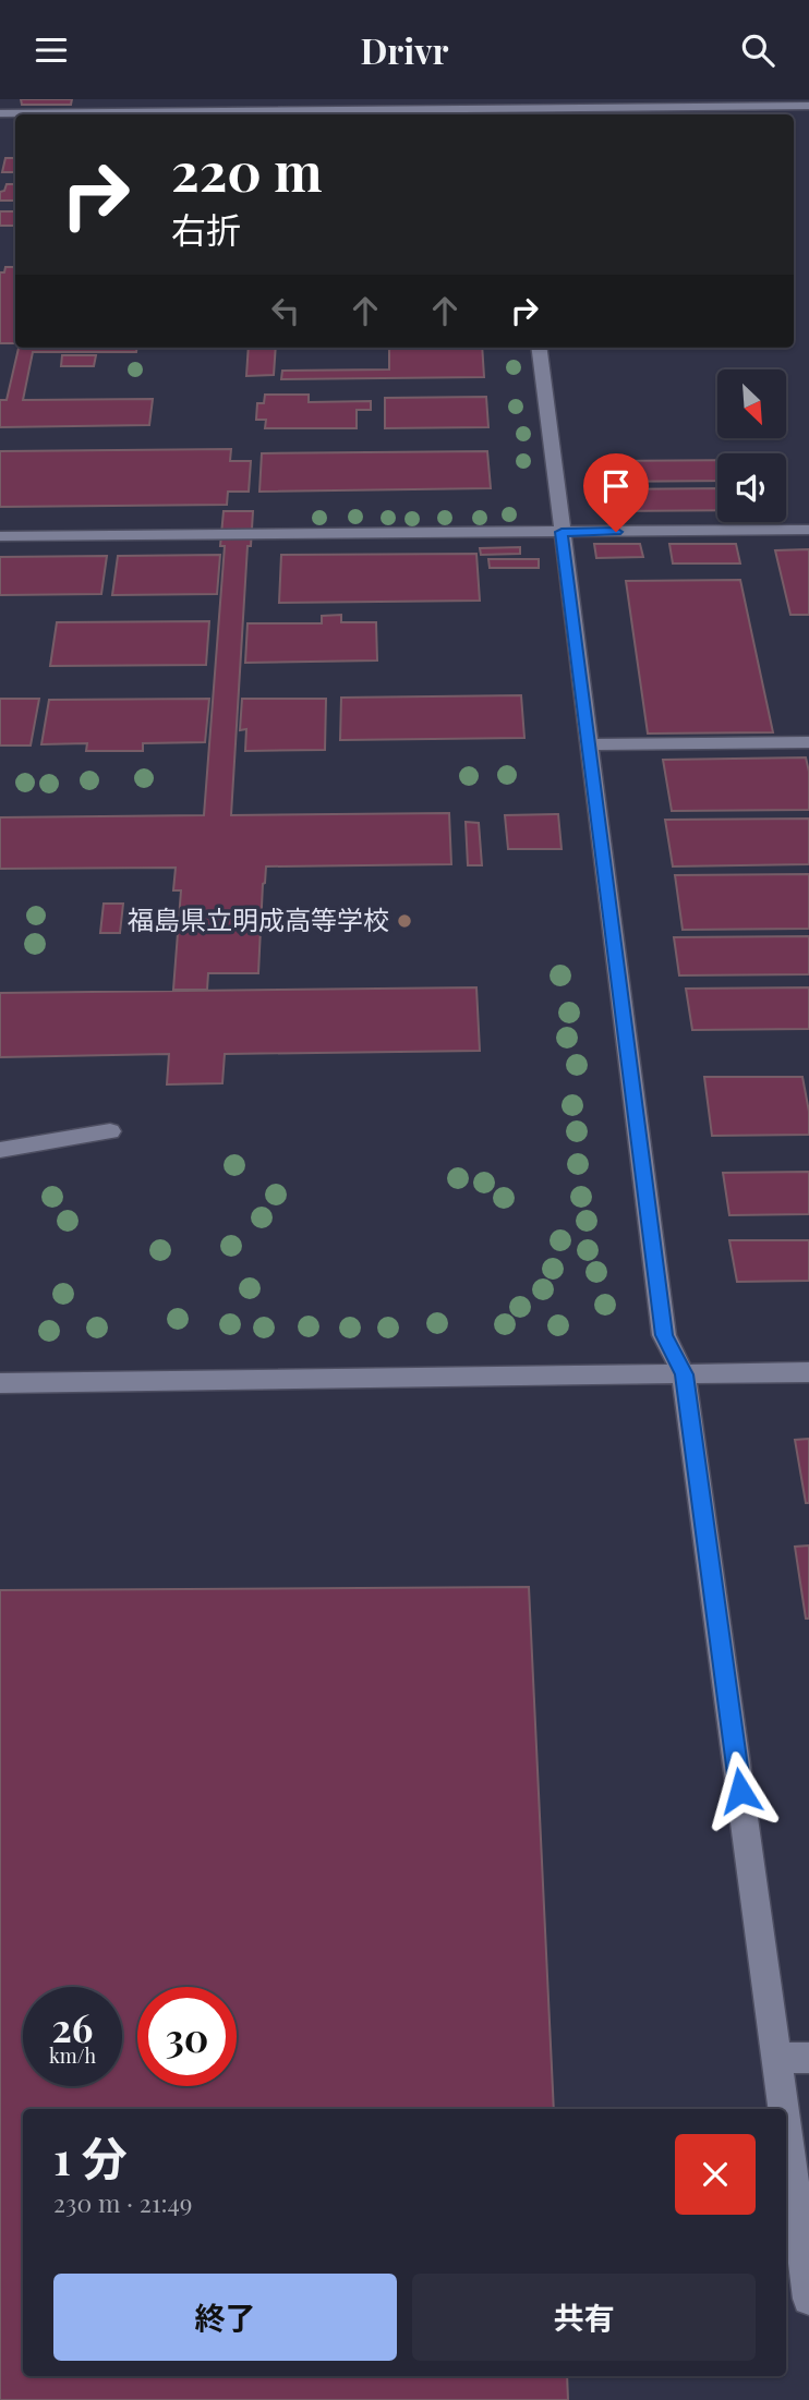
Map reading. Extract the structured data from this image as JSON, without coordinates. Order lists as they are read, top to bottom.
{
  "places": ["福島県立明成高等学校"],
  "north": "bottom right",
  "page": {
    "header": "Drivr",
    "turn": ["220 m", "右折"],
    "speed": "26 km/h",
    "limit": "30",
    "heading": ["1 分", "230 m · 21:49"],
    "buttons": ["終了", "共有"]
  }
}
